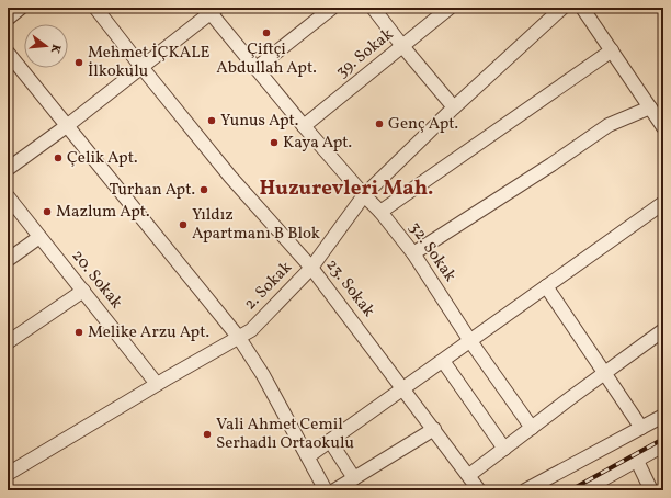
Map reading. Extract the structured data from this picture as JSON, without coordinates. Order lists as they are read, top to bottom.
{
  "streets": {
    "street": [
      "39. Sokak",
      "32. Sokak",
      "20. Sokak",
      "2. Sokak",
      "23. Sokak"
    ]
  },
  "crossings": [
    ["39. Sokak", "32. Sokak"],
    ["32. Sokak", "2. Sokak"],
    ["20. Sokak", "2. Sokak"],
    ["2. Sokak", "23. Sokak"]
  ],
  "districts": ["Huzurevleri Mah."],
  "places": [
    "Çiftçi Abdullah Apt.",
    "Mehmet İÇKALE İlkokulu",
    "Yunus Apt.",
    "Genç Apt.",
    "Kaya Apt.",
    "Çelik Apt.",
    "Turhan Apt.",
    "Mazlum Apt.",
    "Yıldız Apartmanı B Blok",
    "Melike Arzu Apt.",
    "Vali Ahmet Cemil Serhadlı Ortaokulu"
  ],
  "north": "right"
}
